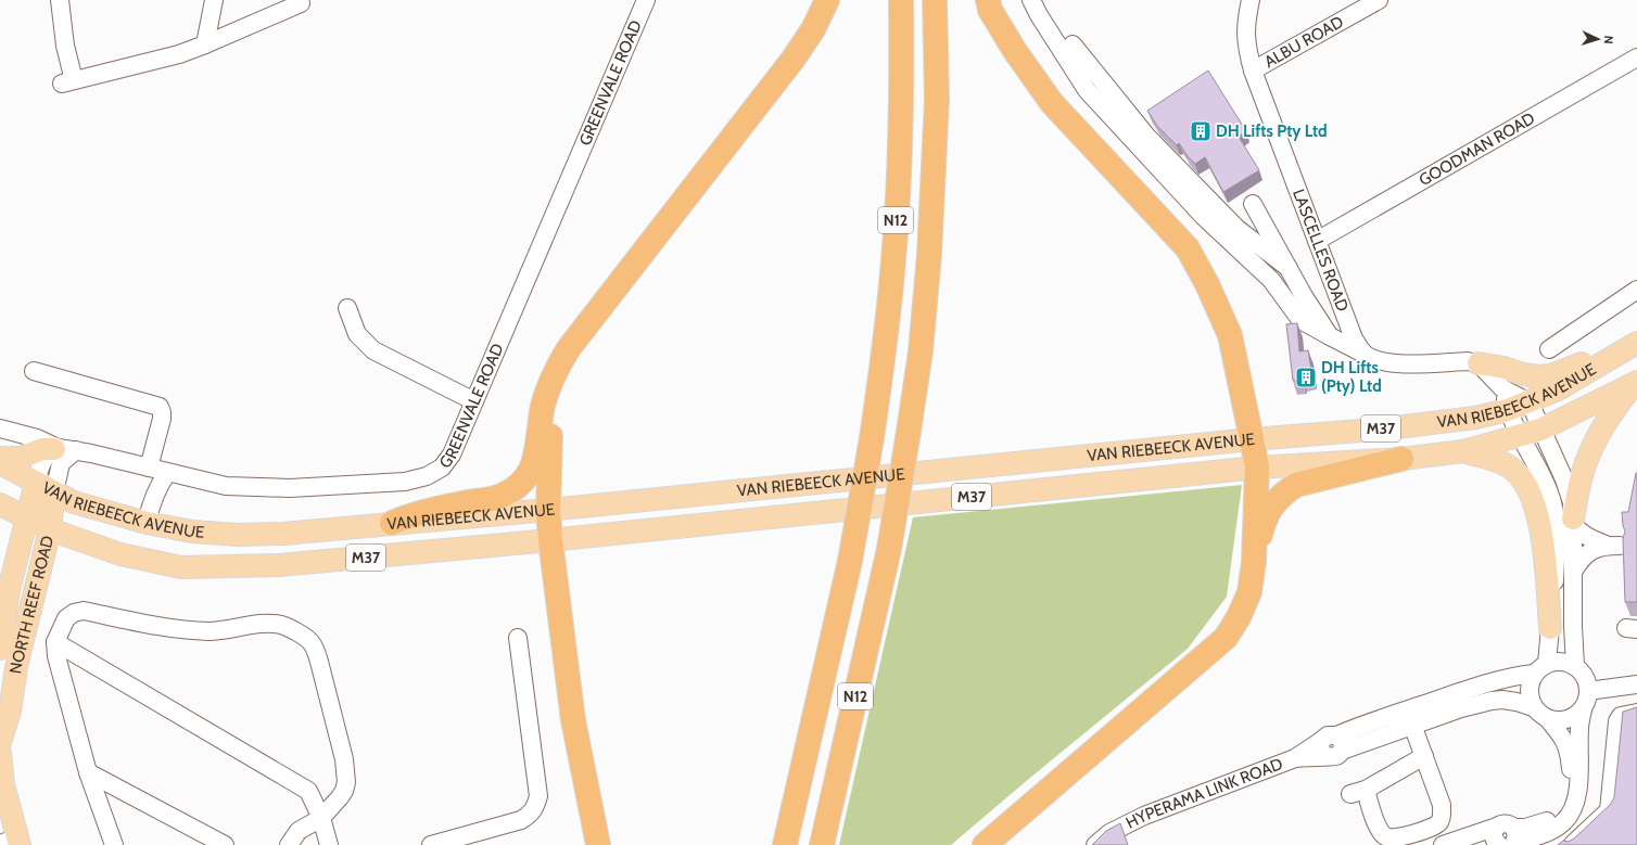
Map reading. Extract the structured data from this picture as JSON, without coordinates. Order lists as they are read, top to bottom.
{
  "streets": {
    "highway": ["N12"],
    "main road": ["VAN RIEBEECK AVENUE", "M37", "NORTH REEF ROAD"],
    "street": [
      "ALBU ROAD",
      "GREENVALE ROAD",
      "GOODMAN ROAD",
      "LASCELLES ROAD",
      "HYPERAMA LINK ROAD"
    ]
  },
  "crossings": [
    ["ALBU ROAD", "LASCELLES ROAD"],
    ["GOODMAN ROAD", "LASCELLES ROAD"],
    ["VAN RIEBEECK AVENUE", "M37"],
    ["VAN RIEBEECK AVENUE", "NORTH REEF ROAD"],
    ["M37", "NORTH REEF ROAD"]
  ],
  "places": {
    "building": ["DH Lifts Pty Ltd", "DH Lifts (Pty) Ltd"]
  },
  "north": "right"
}
